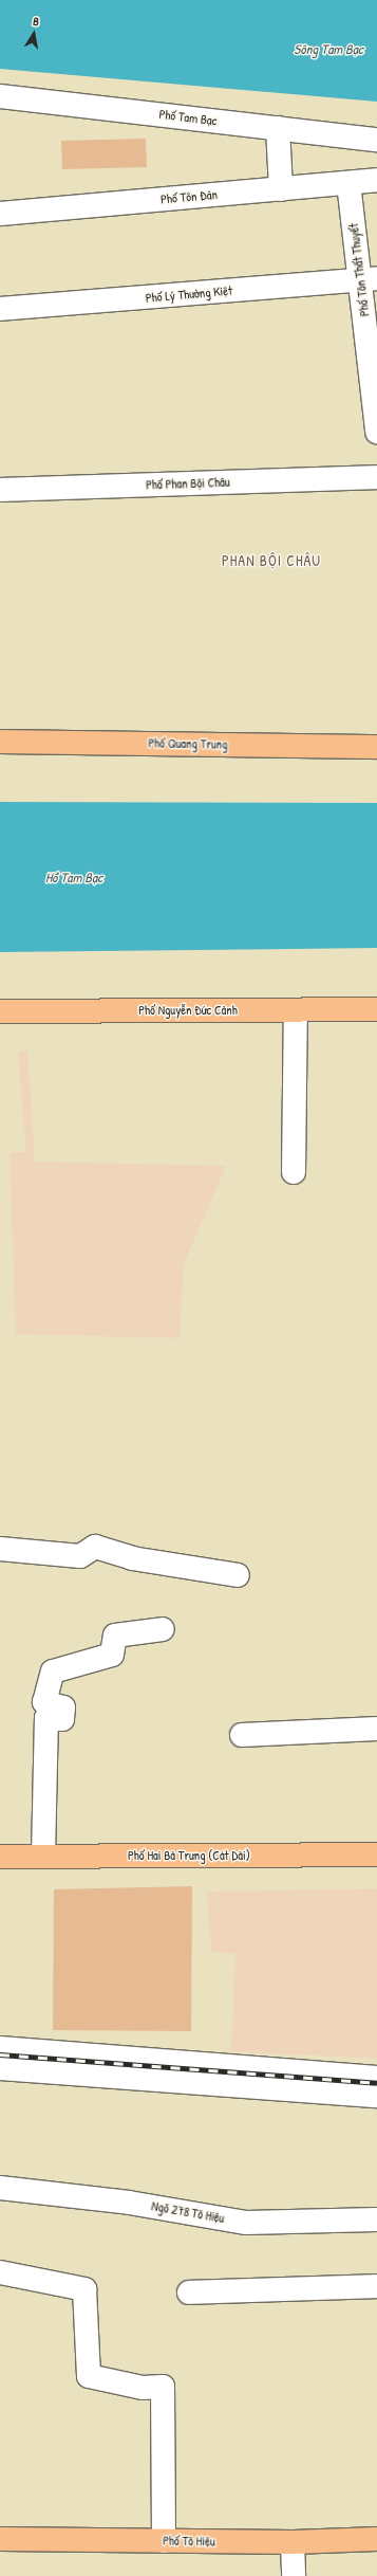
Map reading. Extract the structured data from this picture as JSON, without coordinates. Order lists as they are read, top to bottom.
{
  "streets": {
    "main road": [
      "Phố Quang Trung",
      "Phố Nguyễn Đức Cảnh",
      "Phố Hai Bà Trưng (Cát Dài)",
      "Phố Tô Hiệu"
    ],
    "street": [
      "Phố Tam Bạc",
      "Phố Tôn Đản",
      "Phố Tôn Thất Thuyết",
      "Phố Lý Thường Kiệt",
      "Phố Phan Bội Châu",
      "Ngõ 278 Tô Hiệu"
    ]
  },
  "crossings": [
    ["Phố Tôn Đản", "Phố Tôn Thất Thuyết"],
    ["Phố Tôn Thất Thuyết", "Phố Lý Thường Kiệt"]
  ],
  "districts": ["PHAN BỘI CHÂU"],
  "water": ["Sông Tam Bạc", "Hồ Tam Bạc"],
  "north": "top"
}
